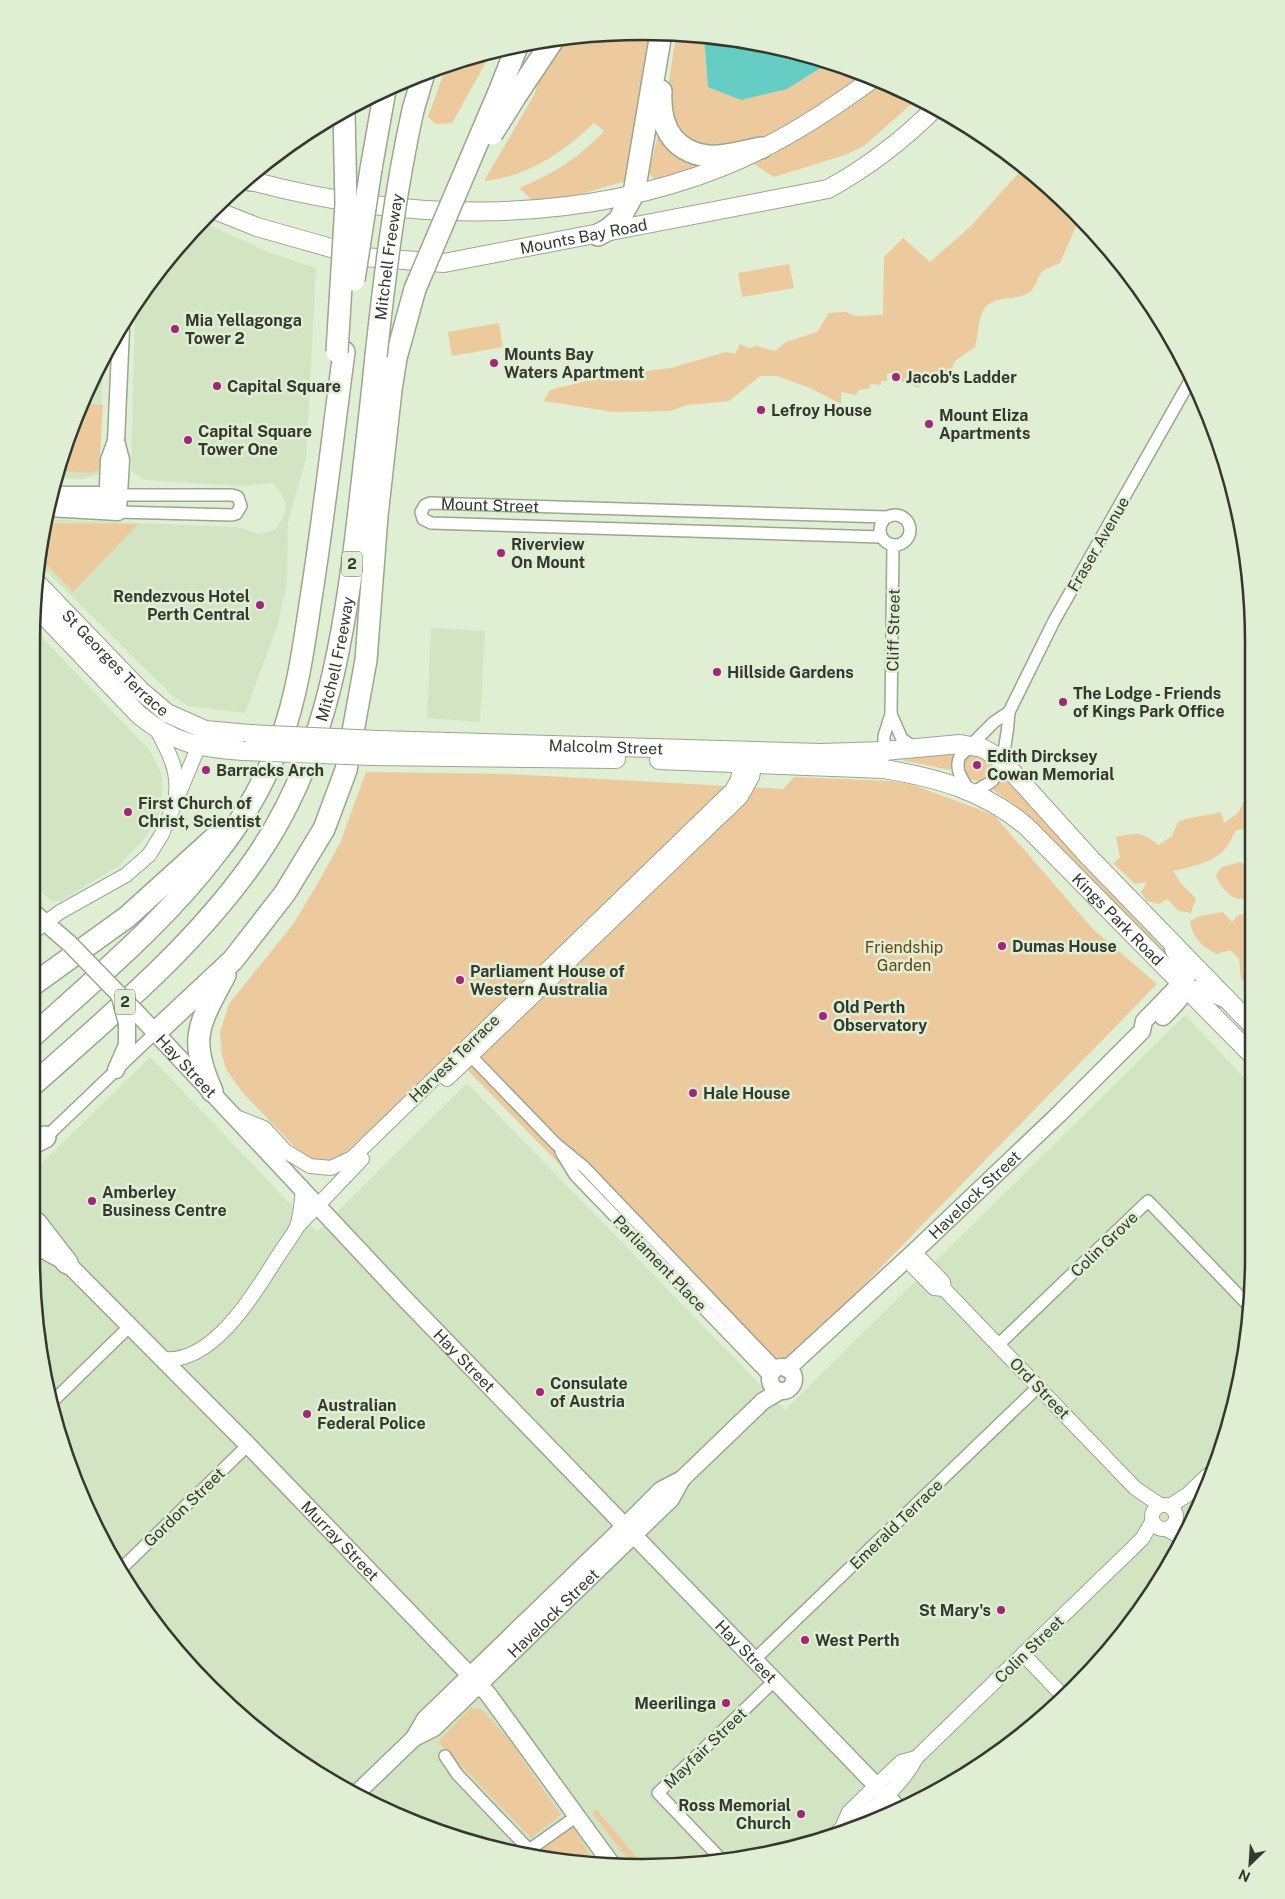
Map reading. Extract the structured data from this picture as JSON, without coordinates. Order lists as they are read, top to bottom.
{
  "streets": {
    "highway": ["Mitchell Freeway", "2"],
    "main road": [
      "Mounts Bay Road",
      "St Georges Terrace",
      "Malcolm Street",
      "Kings Park Road",
      "Hay Street",
      "Havelock Street",
      "Murray Street"
    ],
    "street": [
      "Mount Street",
      "Fraser Avenue",
      "Cliff Street",
      "Harvest Terrace",
      "Colin Grove",
      "Parliament Place",
      "Ord Street",
      "Gordon Street",
      "Emerald Terrace",
      "Colin Street",
      "Mayfair Street"
    ]
  },
  "crossings": [
    ["Mount Street", "Cliff Street"],
    ["Fraser Avenue", "Malcolm Street"],
    ["Fraser Avenue", "Kings Park Road"],
    ["Cliff Street", "Malcolm Street"],
    ["St Georges Terrace", "Malcolm Street"],
    ["Malcolm Street", "Kings Park Road"],
    ["Malcolm Street", "Harvest Terrace"],
    ["Kings Park Road", "Havelock Street"],
    ["Harvest Terrace", "Hay Street"],
    ["Harvest Terrace", "Parliament Place"],
    ["Harvest Terrace", "Murray Street"],
    ["Hay Street", "Havelock Street"],
    ["Hay Street", "Emerald Terrace"],
    ["Hay Street", "Colin Street"],
    ["Hay Street", "Mayfair Street"],
    ["Havelock Street", "Parliament Place"],
    ["Havelock Street", "Ord Street"],
    ["Havelock Street", "Murray Street"],
    ["Colin Grove", "Ord Street"],
    ["Ord Street", "Emerald Terrace"],
    ["Ord Street", "Colin Street"],
    ["Gordon Street", "Murray Street"]
  ],
  "parks": ["Friendship Garden"],
  "places": [
    "Mia Yellagonga Tower 2",
    "Mounts Bay Waters Apartment",
    "Jacob's Ladder",
    "Capital Square",
    "Lefroy House",
    "Mount Eliza Apartments",
    "Capital Square Tower One",
    "Riverview On Mount",
    "Rendezvous Hotel Perth Central",
    "Hillside Gardens",
    "The Lodge - Friends of Kings Park Office",
    "Edith Dircksey Cowan Memorial",
    "Barracks Arch",
    "First Church of Christ, Scientist",
    "Dumas House",
    "Parliament House of Western Australia",
    "Old Perth Observatory",
    "Hale House",
    "Amberley Business Centre",
    "Consulate of Austria",
    "Australian Federal Police",
    "St Mary's",
    "West Perth",
    "Meerilinga",
    "Ross Memorial Church"
  ],
  "north": "bottom left"
}
